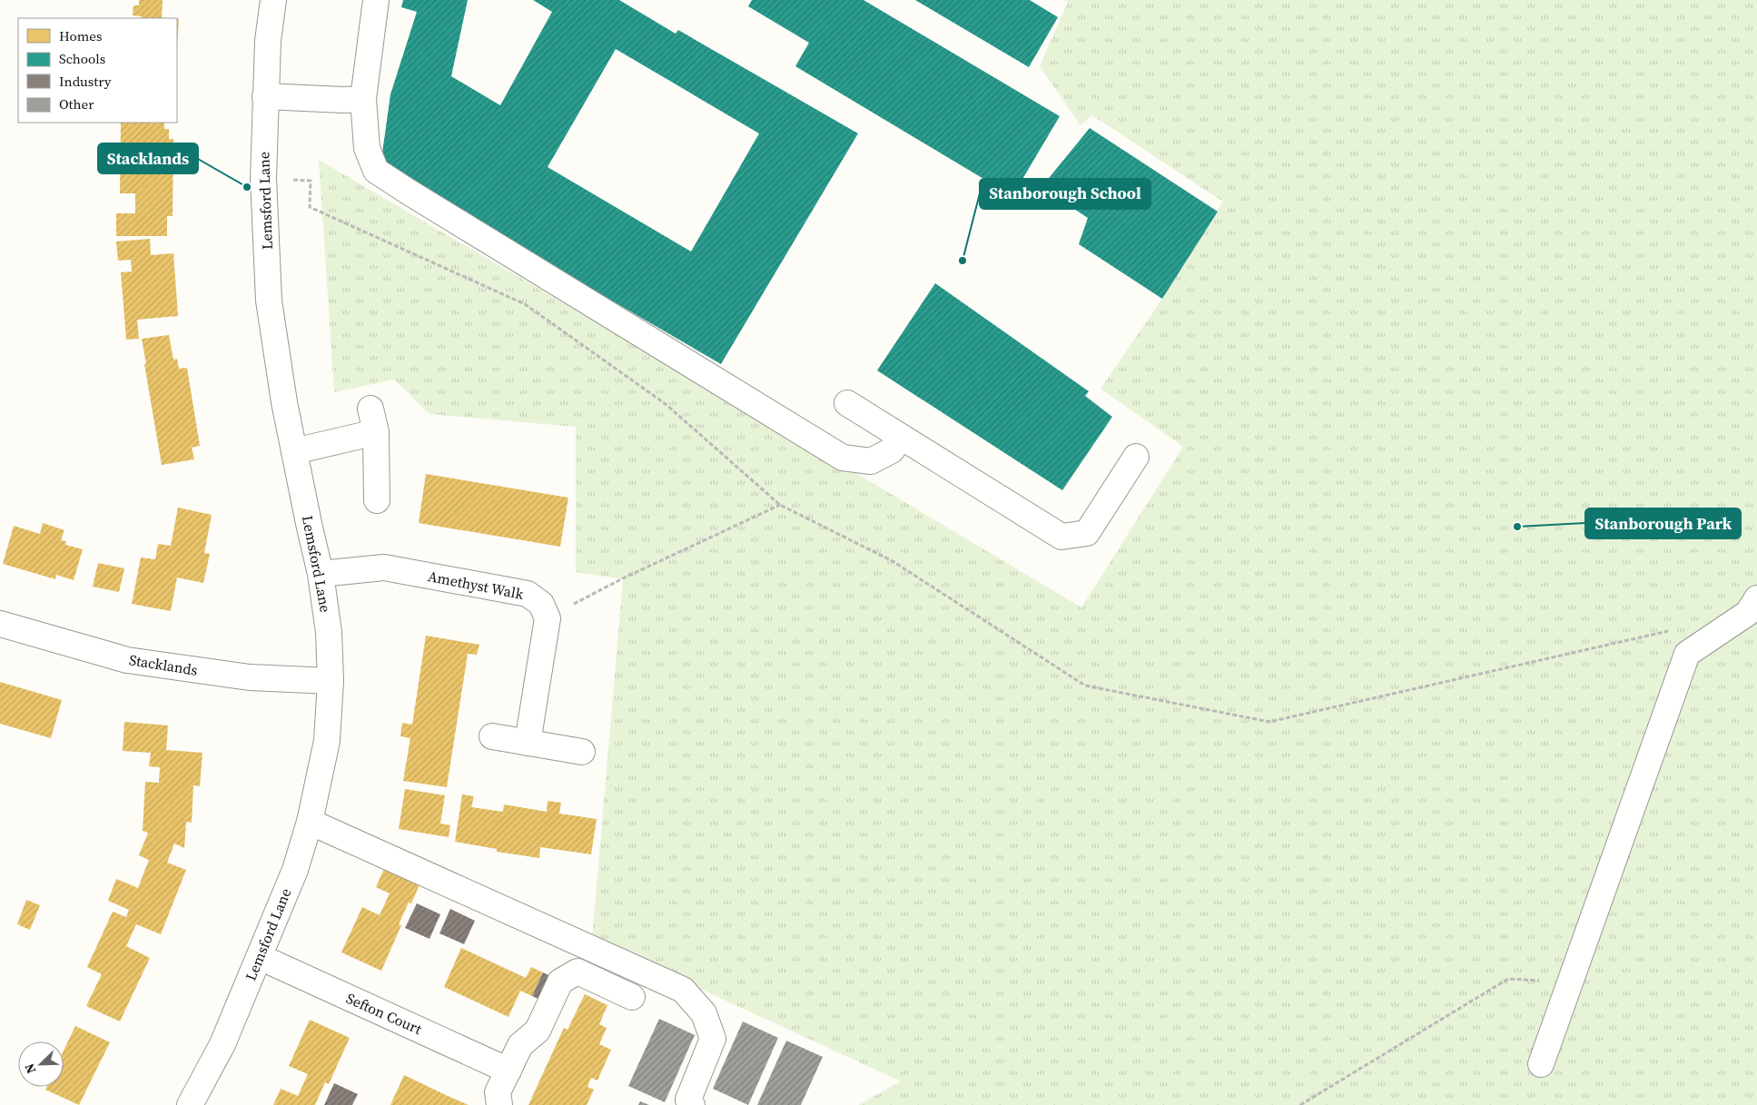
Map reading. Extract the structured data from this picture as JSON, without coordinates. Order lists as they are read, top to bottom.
{
  "streets": {
    "street": [
      "Lemsford Lane",
      "Amethyst Walk",
      "Stacklands",
      "Sefton Court"
    ]
  },
  "crossings": [
    ["Lemsford Lane", "Amethyst Walk"],
    ["Lemsford Lane", "Stacklands"],
    ["Lemsford Lane", "Sefton Court"]
  ],
  "places": ["Stacklands", "Stanborough School", "Stanborough Park"],
  "legend": [
    "Homes",
    "Schools",
    "Industry",
    "Other"
  ],
  "north": "bottom left"
}
